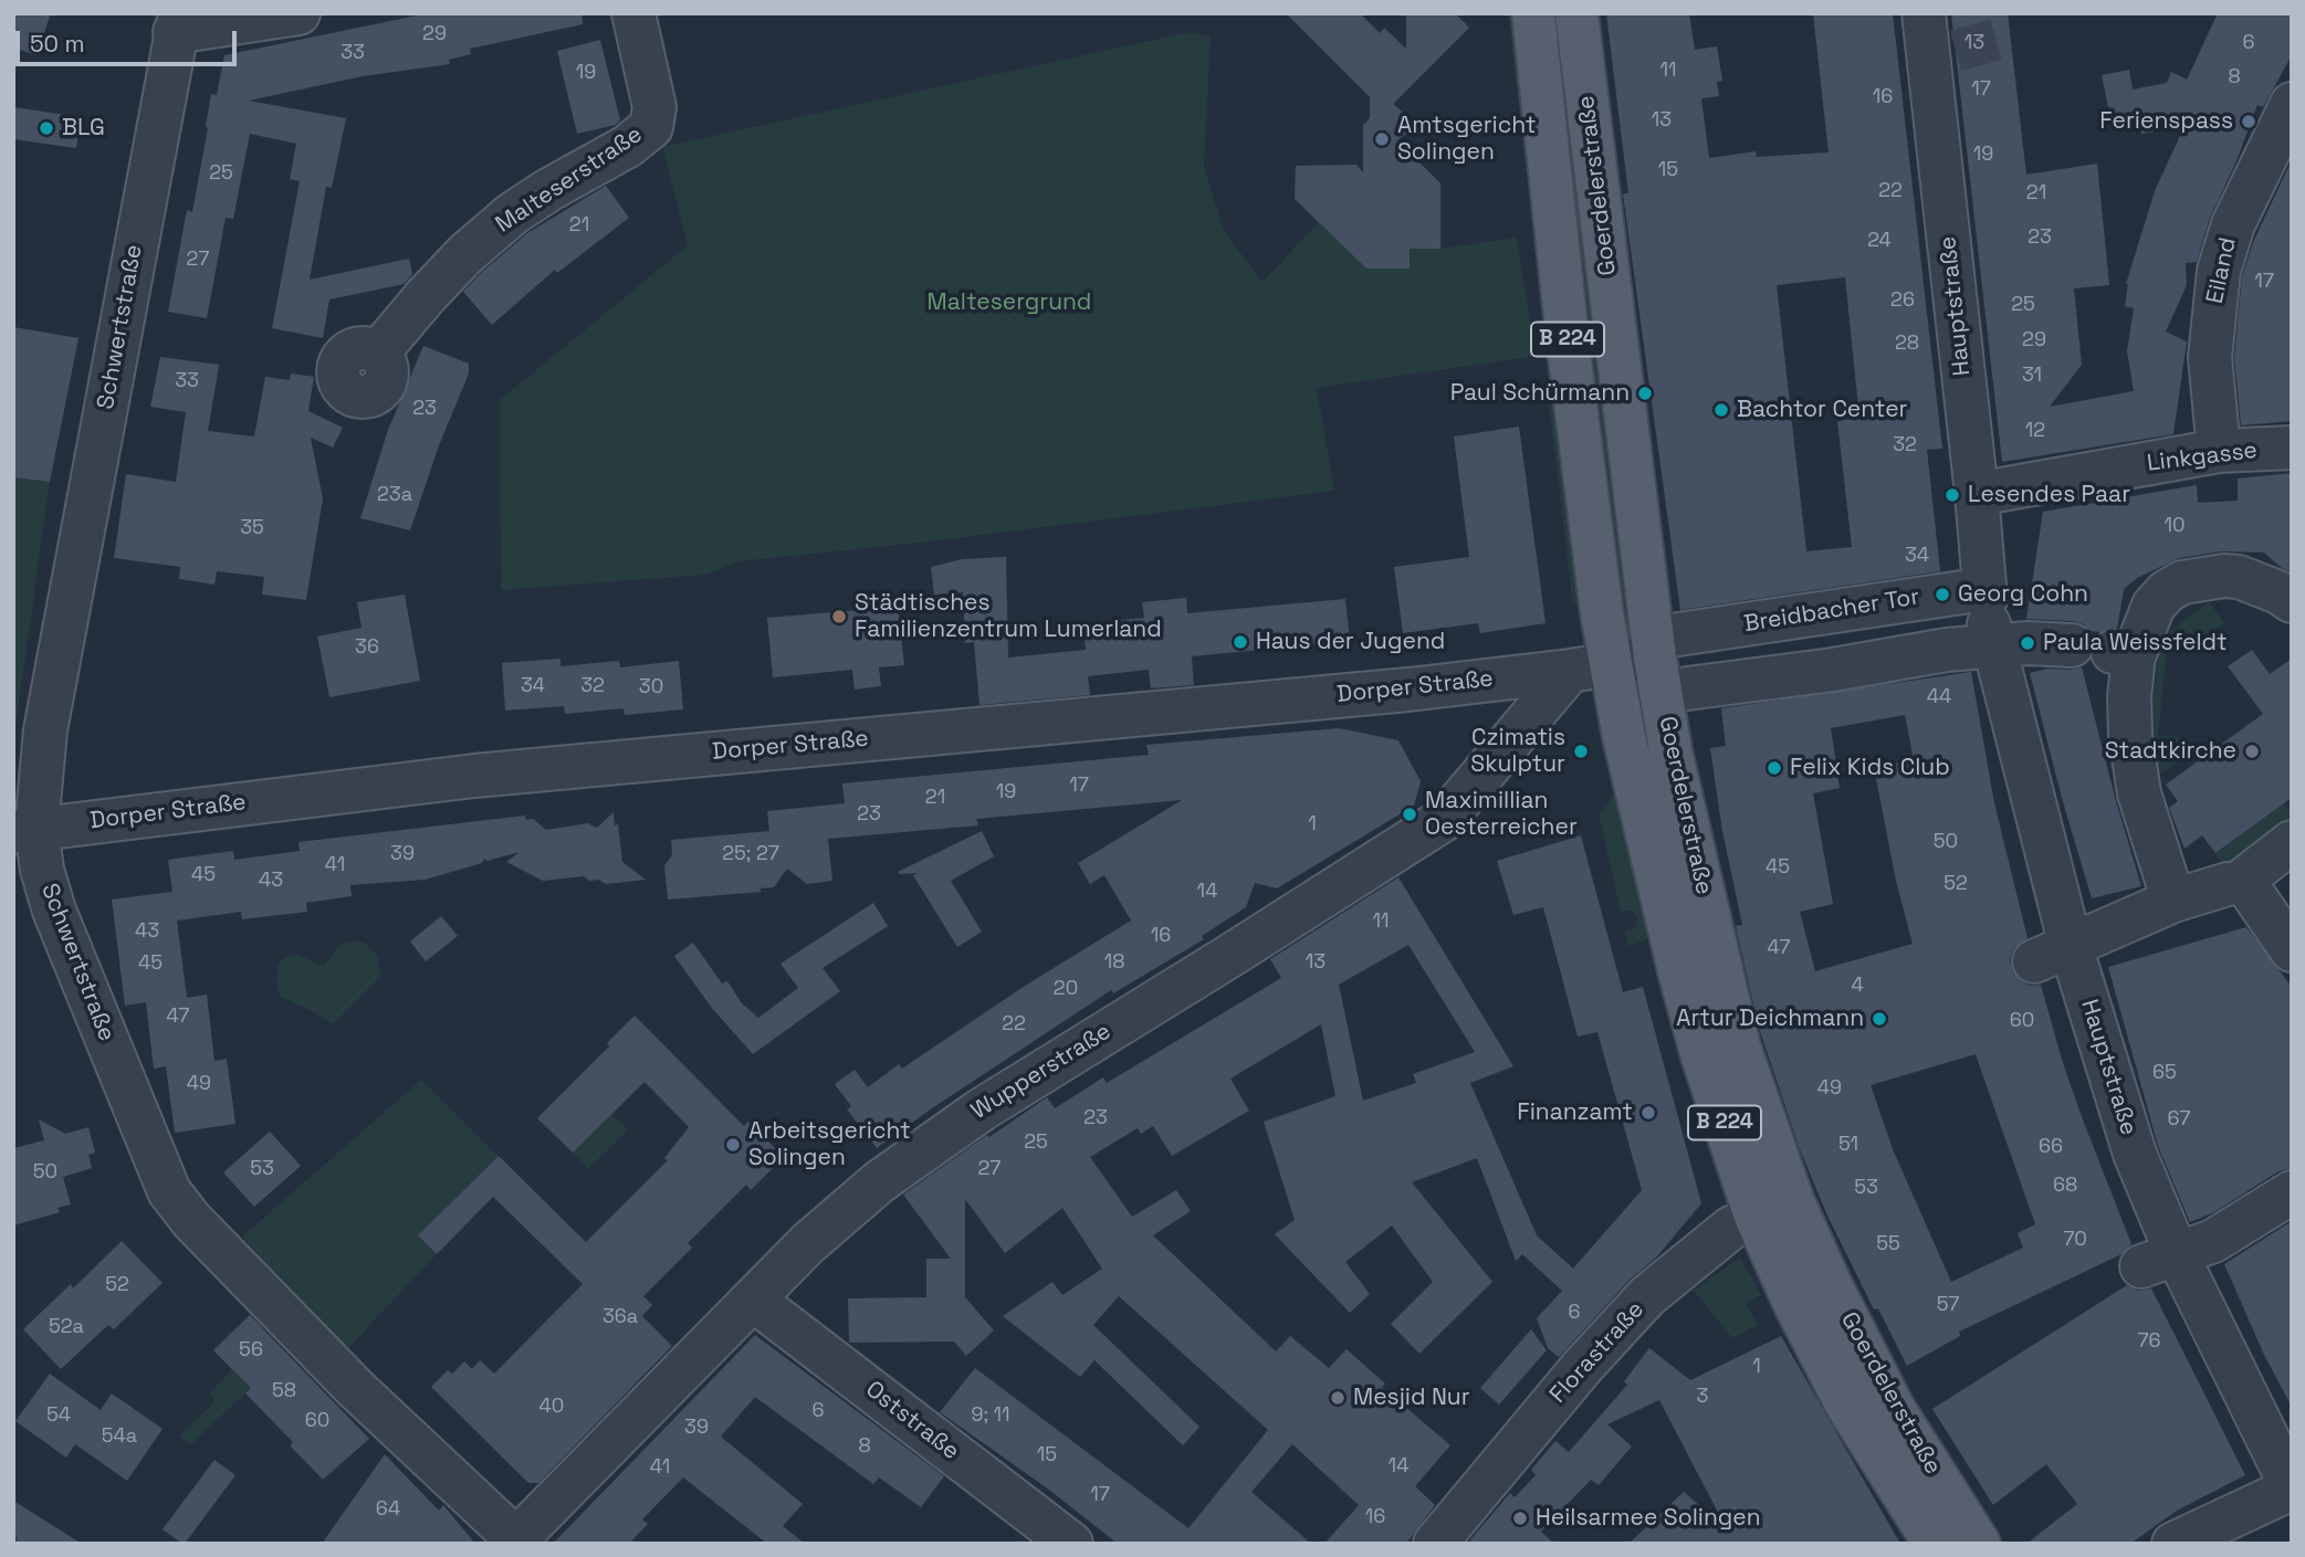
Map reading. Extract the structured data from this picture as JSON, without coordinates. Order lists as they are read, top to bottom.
{
  "streets": {
    "main road": ["Goerdelerstraße", "B 224"],
    "street": [
      "Malteserstraße",
      "Eiland",
      "Hauptstraße",
      "Schwertstraße",
      "Linkgasse",
      "Breidbacher Tor",
      "Dorper Straße",
      "Wupperstraße",
      "Florastraße",
      "Oststraße"
    ]
  },
  "crossings": [
    ["Goerdelerstraße", "Breidbacher Tor"],
    ["Goerdelerstraße", "Florastraße"],
    ["Eiland", "Linkgasse"],
    ["Hauptstraße", "Linkgasse"],
    ["Hauptstraße", "Breidbacher Tor"],
    ["Schwertstraße", "Dorper Straße"],
    ["Schwertstraße", "Wupperstraße"],
    ["Dorper Straße", "Wupperstraße"],
    ["Wupperstraße", "Oststraße"]
  ],
  "parks": ["Maltesergrund"],
  "places": [
    "Ferienspass",
    "BLG",
    "Amtsgericht Solingen",
    "Paul Schürmann",
    "Bachtor Center",
    "Lesendes Paar",
    "Georg Cohn",
    "Städtisches Familienzentrum Lumerland",
    "Haus der Jugend",
    "Paula Weissfeldt",
    "Czimatis Skulptur",
    "Stadtkirche",
    "Felix Kids Club",
    "Maximillian Oesterreicher",
    "Artur Deichmann",
    "Finanzamt",
    "Arbeitsgericht Solingen",
    "Mesjid Nur",
    "Heilsarmee Solingen"
  ],
  "house_numbers": [
    "29",
    "13",
    "6",
    "33",
    "11",
    "19",
    "8",
    "17",
    "16",
    "13",
    "19",
    "15",
    "25",
    "22",
    "21",
    "21",
    "23",
    "24",
    "27",
    "17",
    "26",
    "25",
    "29",
    "28",
    "31",
    "33",
    "23",
    "12",
    "32",
    "23a",
    "10",
    "35",
    "34",
    "36",
    "34",
    "32",
    "30",
    "44",
    "17",
    "19",
    "21",
    "23",
    "1",
    "50",
    "39",
    "25; 27",
    "41",
    "45",
    "45",
    "43",
    "52",
    "14",
    "11",
    "43",
    "16",
    "47",
    "18",
    "13",
    "45",
    "4",
    "20",
    "47",
    "60",
    "22",
    "65",
    "49",
    "49",
    "23",
    "67",
    "25",
    "51",
    "66",
    "53",
    "27",
    "50",
    "68",
    "53",
    "70",
    "55",
    "52",
    "57",
    "6",
    "36a",
    "52a",
    "76",
    "56",
    "1",
    "58",
    "3",
    "40",
    "6",
    "54",
    "9; 11",
    "60",
    "39",
    "54a",
    "8",
    "15",
    "14",
    "41",
    "17",
    "64",
    "16"
  ],
  "scale_bar": "50 m"
}
